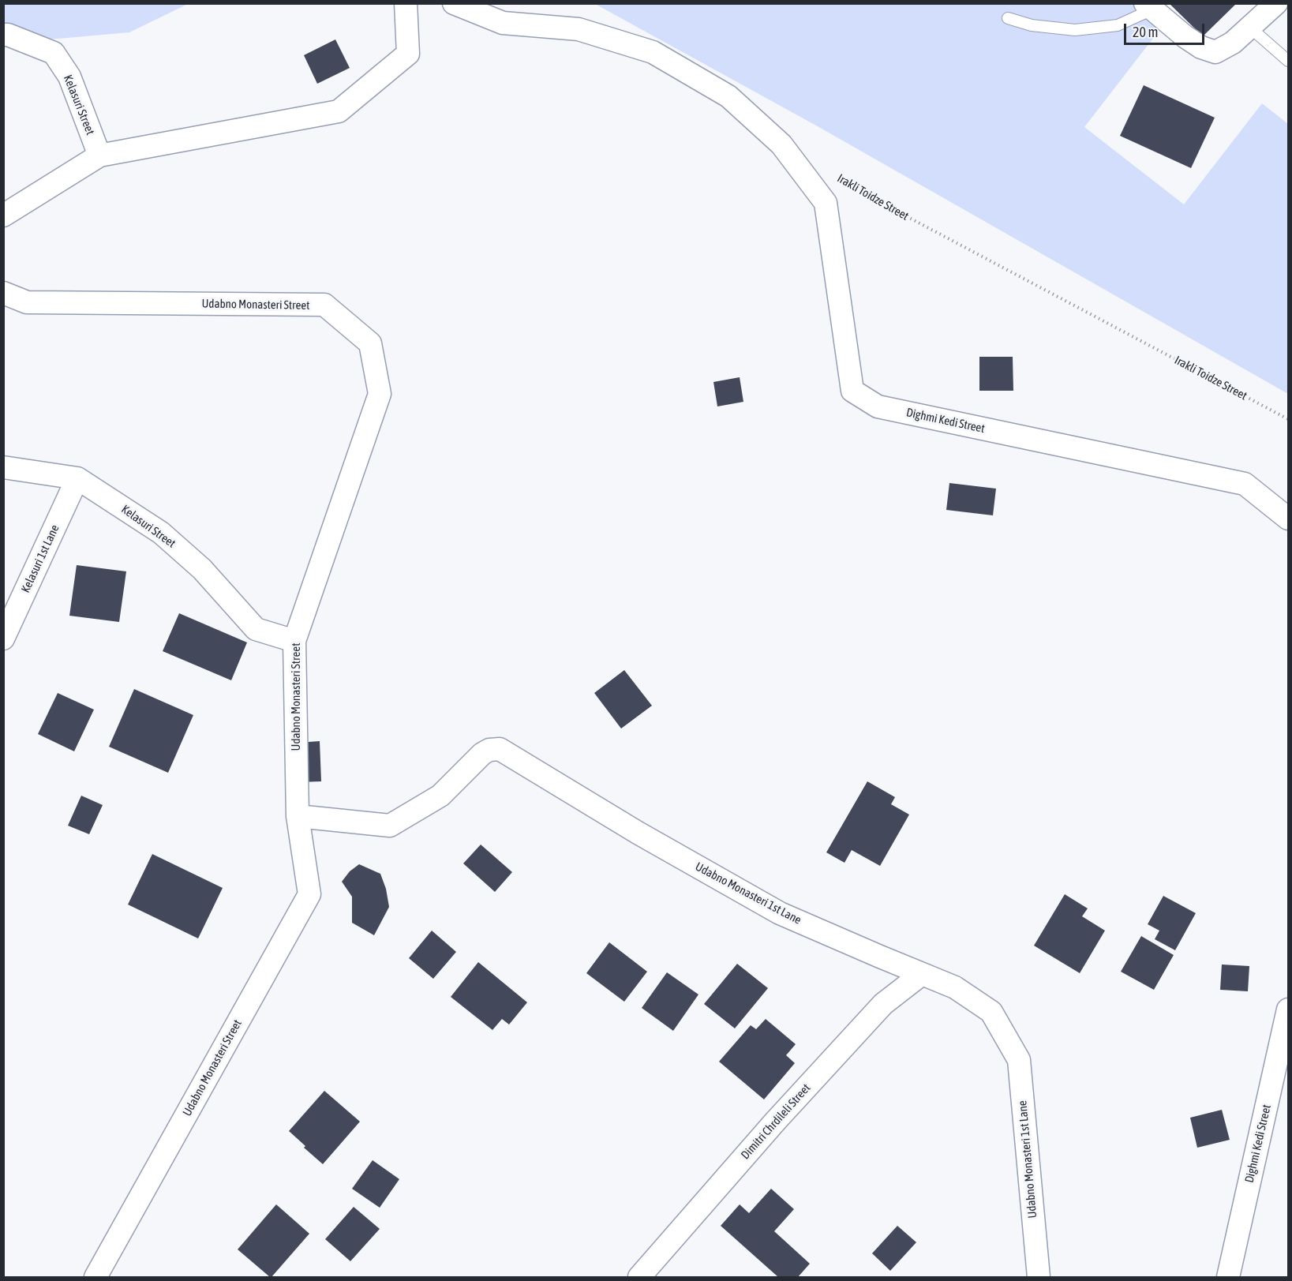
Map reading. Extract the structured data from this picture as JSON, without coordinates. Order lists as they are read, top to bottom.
{
  "streets": {
    "street": [
      "Kelasuri Street",
      "Udabno Monasteri Street",
      "Dighmi Kedi Street",
      "Kelasuri 1st Lane",
      "Udabno Monasteri 1st Lane",
      "Dimitri Chrdileli Street"
    ],
    "path": ["Irakli Toidze Street"]
  },
  "crossings": [
    ["Kelasuri Street", "Udabno Monasteri Street"],
    ["Kelasuri Street", "Kelasuri 1st Lane"],
    ["Udabno Monasteri Street", "Udabno Monasteri 1st Lane"],
    ["Udabno Monasteri 1st Lane", "Dimitri Chrdileli Street"]
  ],
  "scale_bar": "20 m"
}
